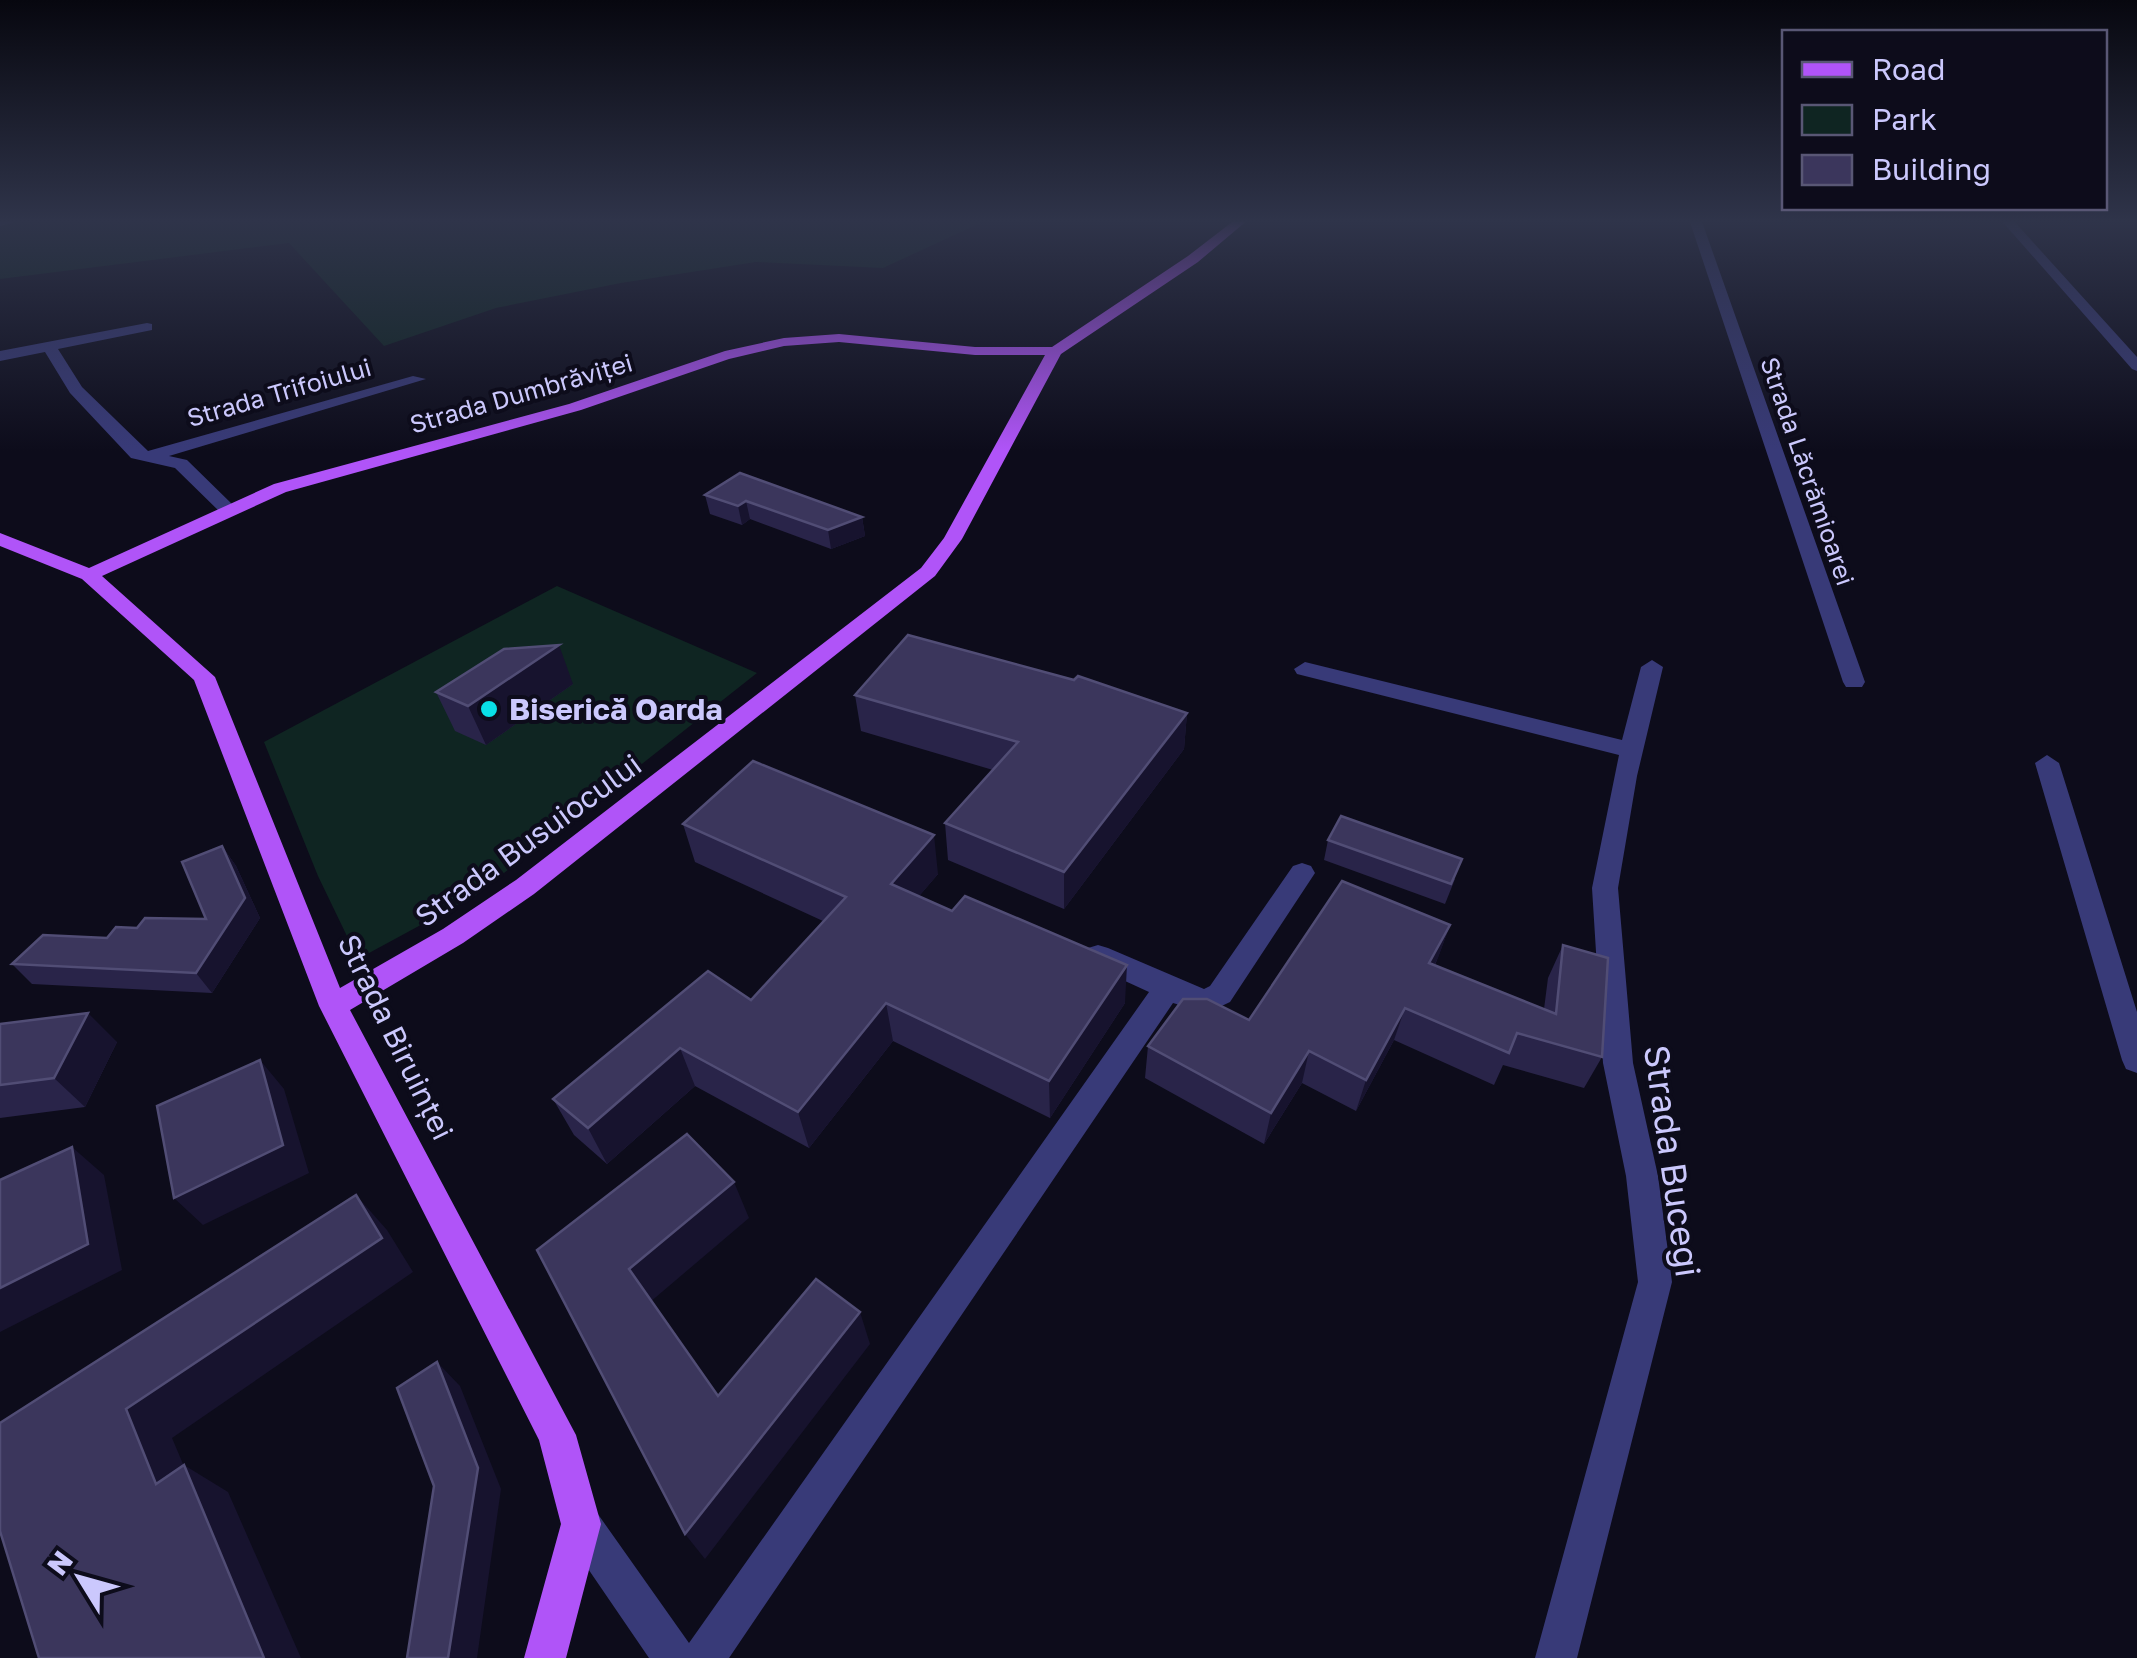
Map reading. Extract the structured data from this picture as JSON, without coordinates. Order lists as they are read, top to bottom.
{
  "streets": {
    "main road": ["Strada Dumbrăviței", "Strada Busuiocului", "Strada Biruinței"],
    "street": ["Strada Trifoiului", "Strada Lăcrămioarei", "Strada Bucegi"]
  },
  "crossings": [
    ["Strada Trifoiului", "Strada Dumbrăviței"],
    ["Strada Dumbrăviței", "Strada Busuiocului"],
    ["Strada Dumbrăviței", "Strada Biruinței"],
    ["Strada Busuiocului", "Strada Biruinței"]
  ],
  "places": ["Biserică Oarda"],
  "legend": ["Road", "Park", "Building"],
  "north": "top left"
}
